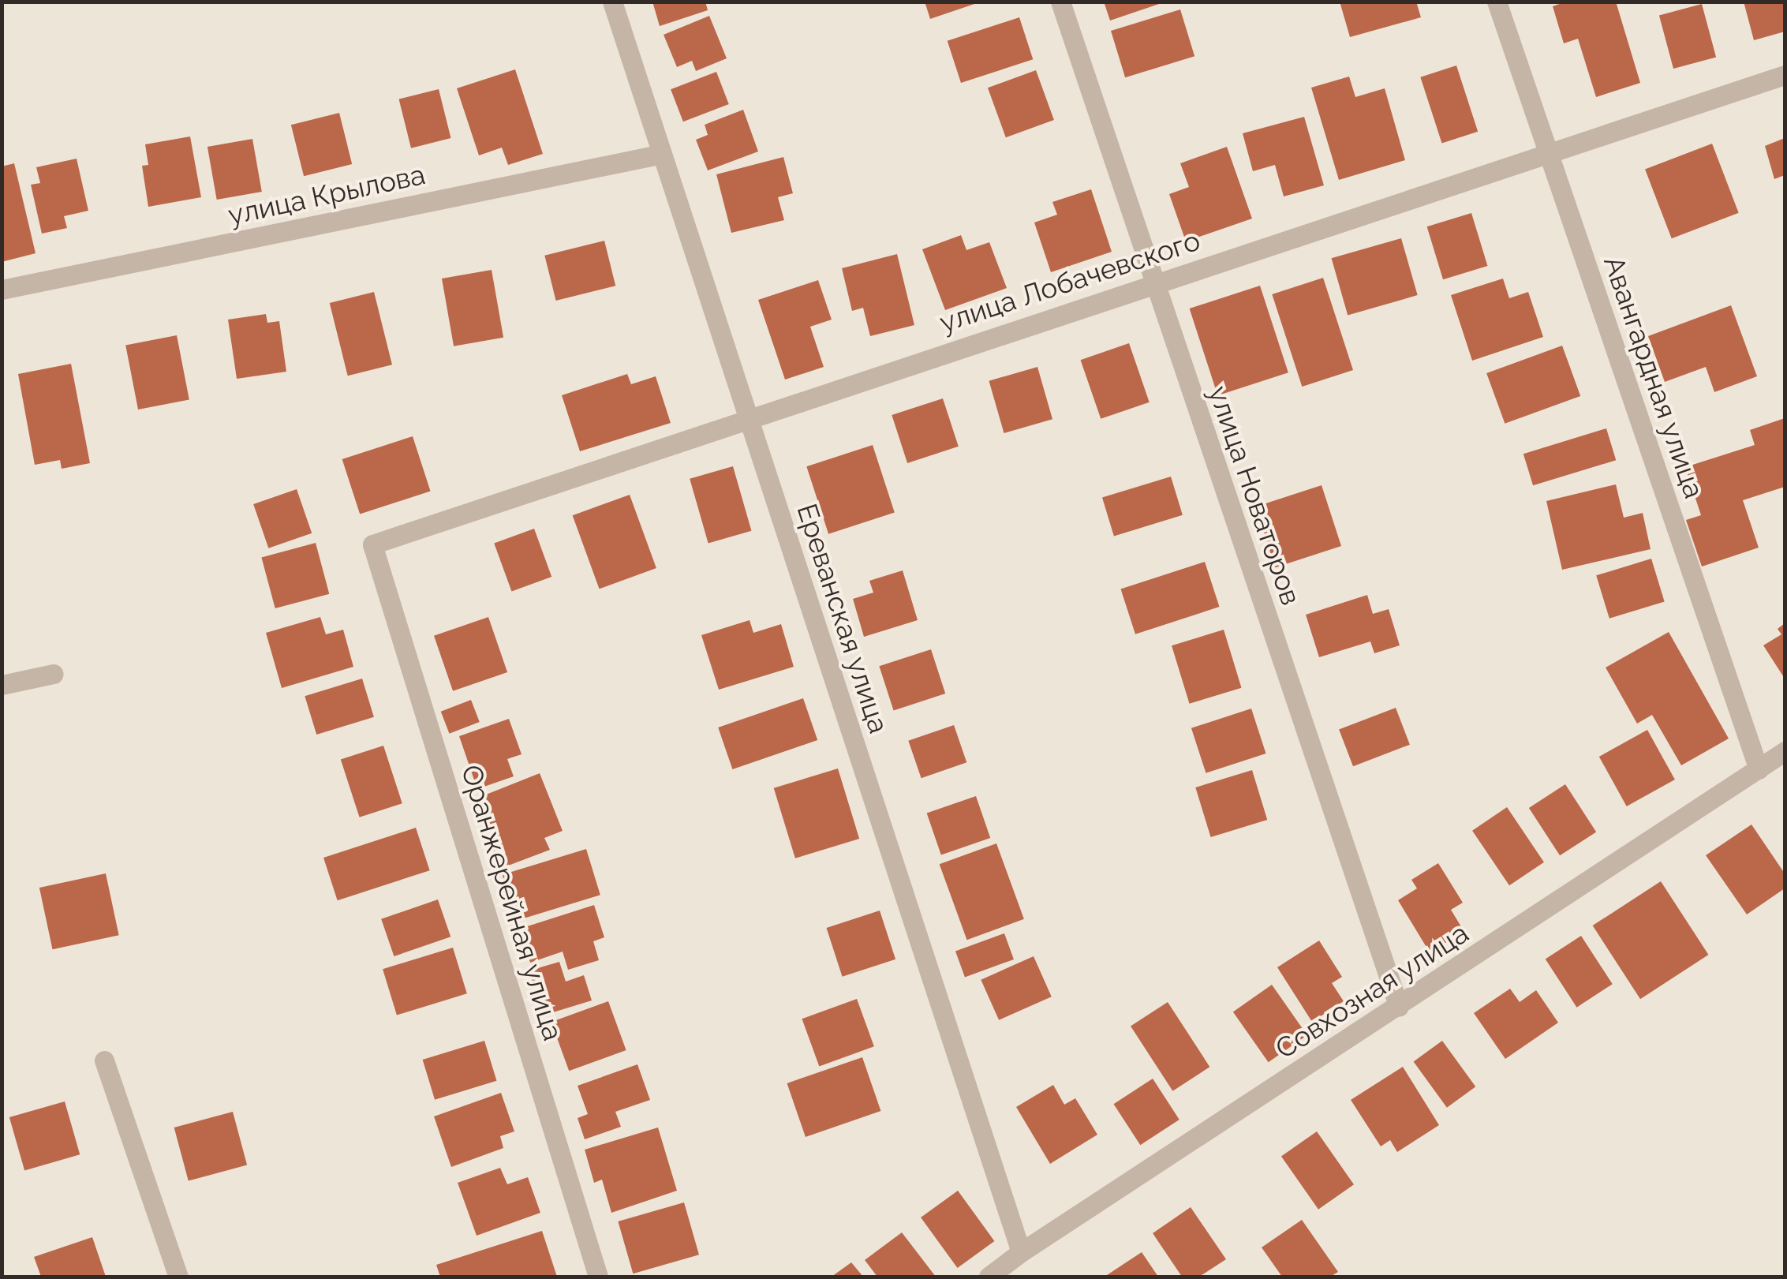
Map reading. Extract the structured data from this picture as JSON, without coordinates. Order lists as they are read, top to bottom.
{
  "streets": {
    "street": [
      "улица Крылова",
      "улица Лобачевского",
      "Авангардная улица",
      "улица Новаторов",
      "Ереванская улица",
      "Оранжерейная улица",
      "Совхозная улица"
    ]
  },
  "crossings": [
    ["улица Крылова", "Ереванская улица"],
    ["улица Лобачевского", "Авангардная улица"],
    ["улица Лобачевского", "улица Новаторов"],
    ["улица Лобачевского", "Ереванская улица"],
    ["улица Лобачевского", "Оранжерейная улица"],
    ["Авангардная улица", "Совхозная улица"],
    ["улица Новаторов", "Совхозная улица"],
    ["Ереванская улица", "Совхозная улица"]
  ]
}
